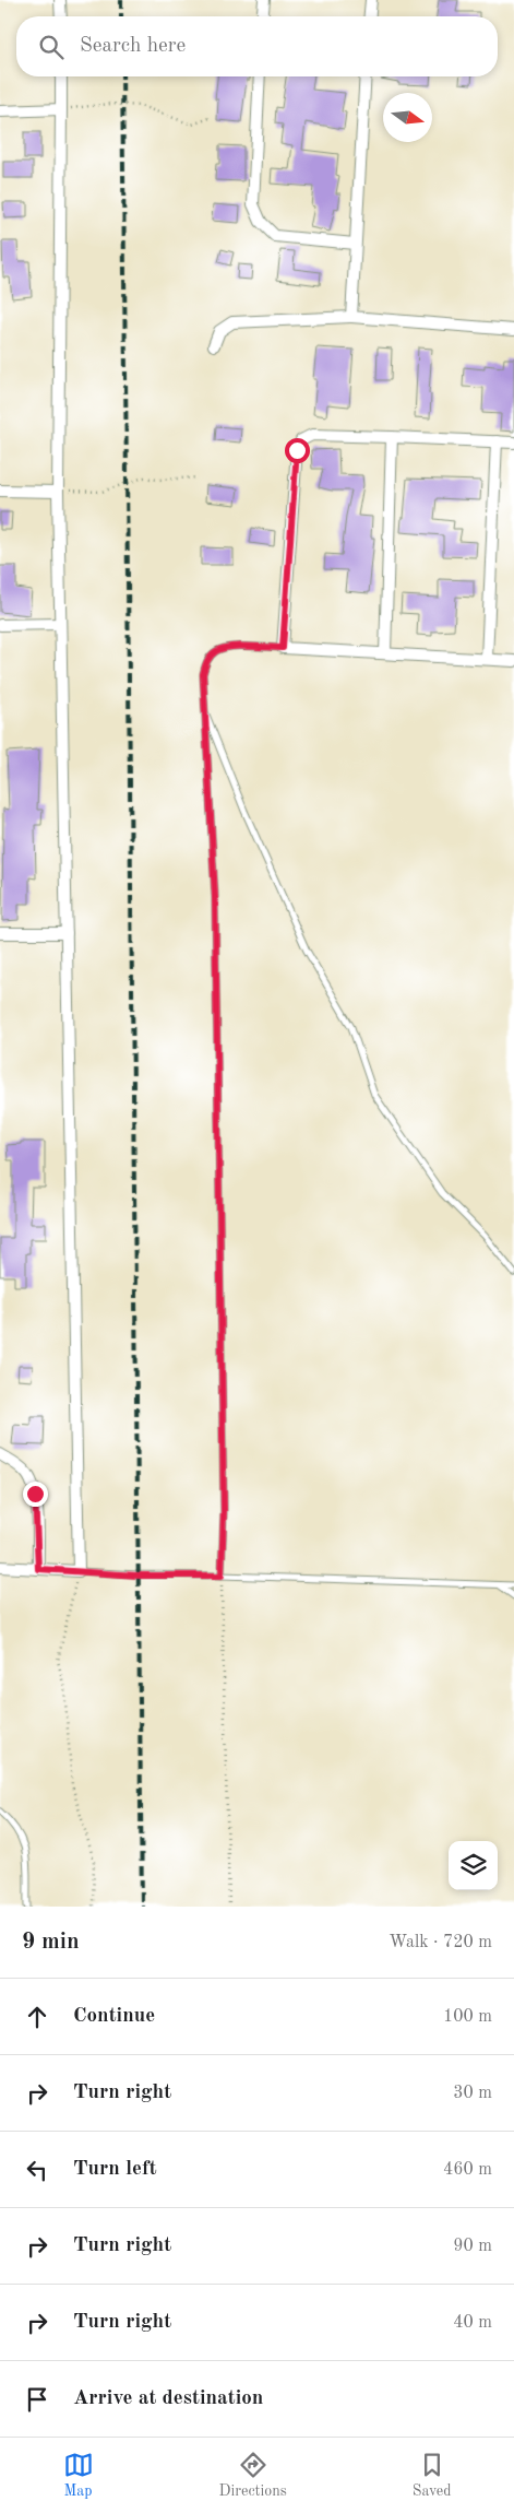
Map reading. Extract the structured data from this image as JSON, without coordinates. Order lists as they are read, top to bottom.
{
  "north": "right",
  "page": {
    "search": "Search here",
    "heading": ["9 min", "Walk · 720 m"],
    "list": [
      ["Continue", "100 m"],
      ["Turn right", "30 m"],
      ["Turn left", "460 m"],
      ["Turn right", "90 m"],
      ["Turn right", "40 m"],
      "Arrive at destination"
    ],
    "nav": ["Map", "Directions", "Saved"]
  }
}
